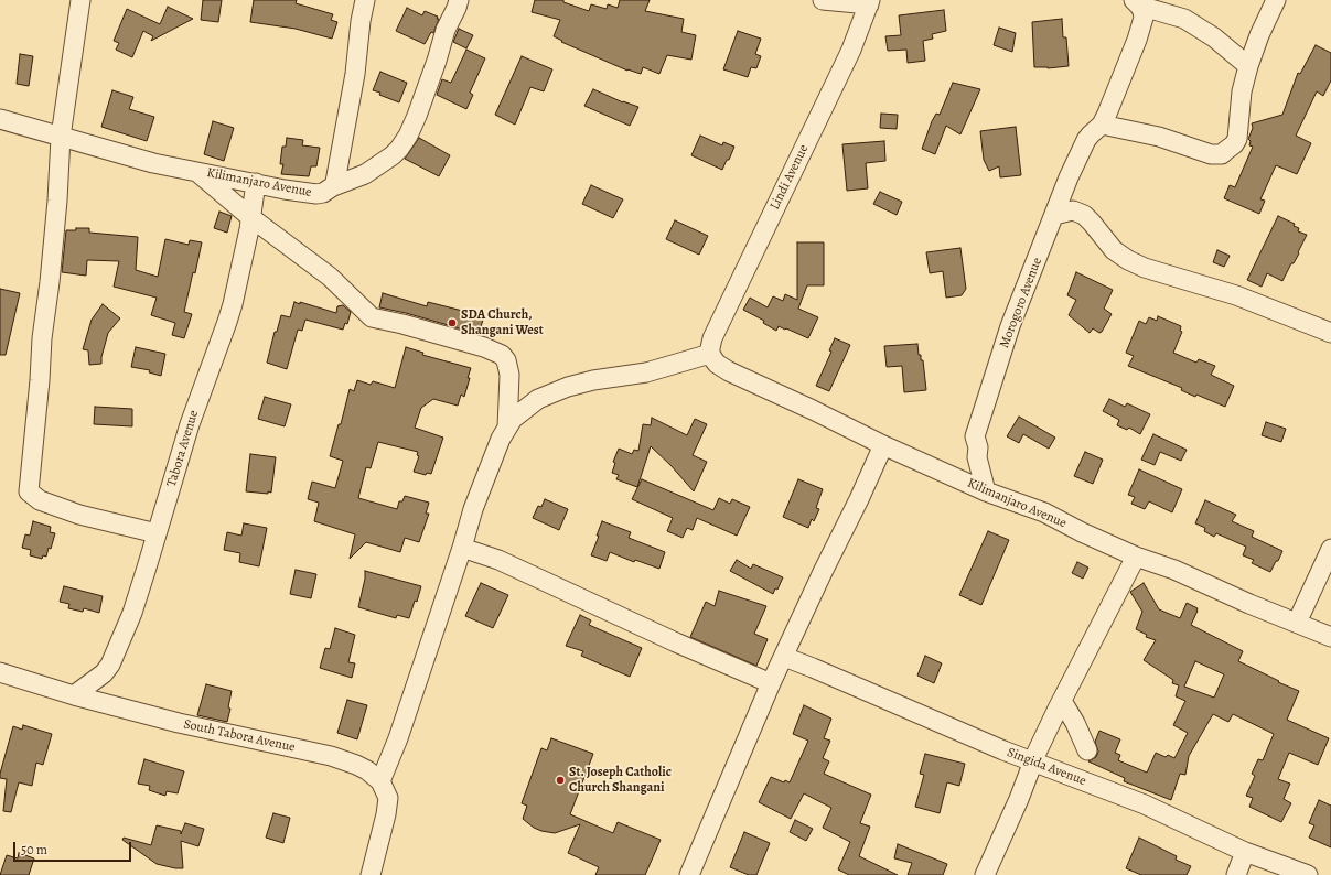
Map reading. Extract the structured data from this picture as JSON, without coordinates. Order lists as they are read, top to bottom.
{
  "streets": {
    "street": [
      "Lindi Avenue",
      "Kilimanjaro Avenue",
      "Morogoro Avenue",
      "Tabora Avenue",
      "South Tabora Avenue",
      "Singida Avenue"
    ]
  },
  "crossings": [
    ["Lindi Avenue", "Kilimanjaro Avenue"],
    ["Kilimanjaro Avenue", "Morogoro Avenue"],
    ["Kilimanjaro Avenue", "Tabora Avenue"],
    ["Tabora Avenue", "South Tabora Avenue"]
  ],
  "places": ["SDA Church, Shangani West", "St. Joseph Catholic Church Shangani"],
  "scale_bar": "50 m"
}
